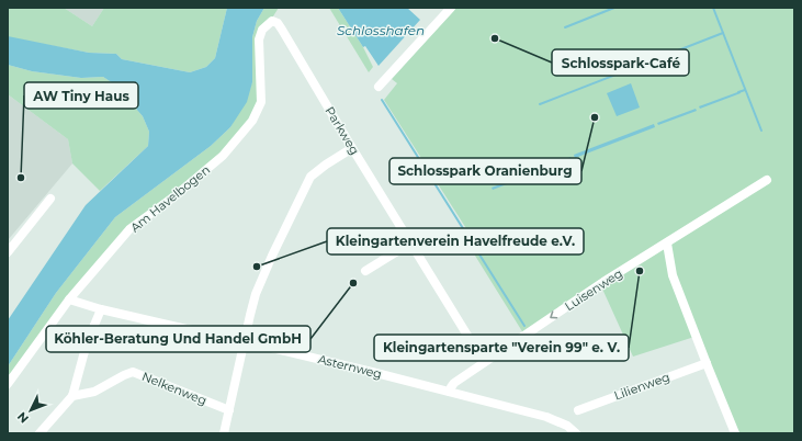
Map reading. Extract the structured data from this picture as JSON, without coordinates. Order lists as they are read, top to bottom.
{
  "streets": {
    "street": [
      "Parkweg",
      "Am Havelbogen",
      "Luisenweg",
      "Asternweg",
      "Lilienweg",
      "Nelkenweg"
    ]
  },
  "crossings": [
    ["Parkweg", "Am Havelbogen"],
    ["Parkweg", "Luisenweg"],
    ["Am Havelbogen", "Asternweg"],
    ["Luisenweg", "Asternweg"]
  ],
  "one_way": ["Luisenweg"],
  "water": ["Schlosshafen"],
  "places": [
    "Schlosspark-Café",
    "Schlosspark Oranienburg",
    "AW Tiny Haus",
    "Kleingartenverein Havelfreude e.V.",
    "Kleingartensparte \"Verein 99\" e. V.",
    "Köhler-Beratung Und Handel GmbH"
  ],
  "north": "bottom left"
}
